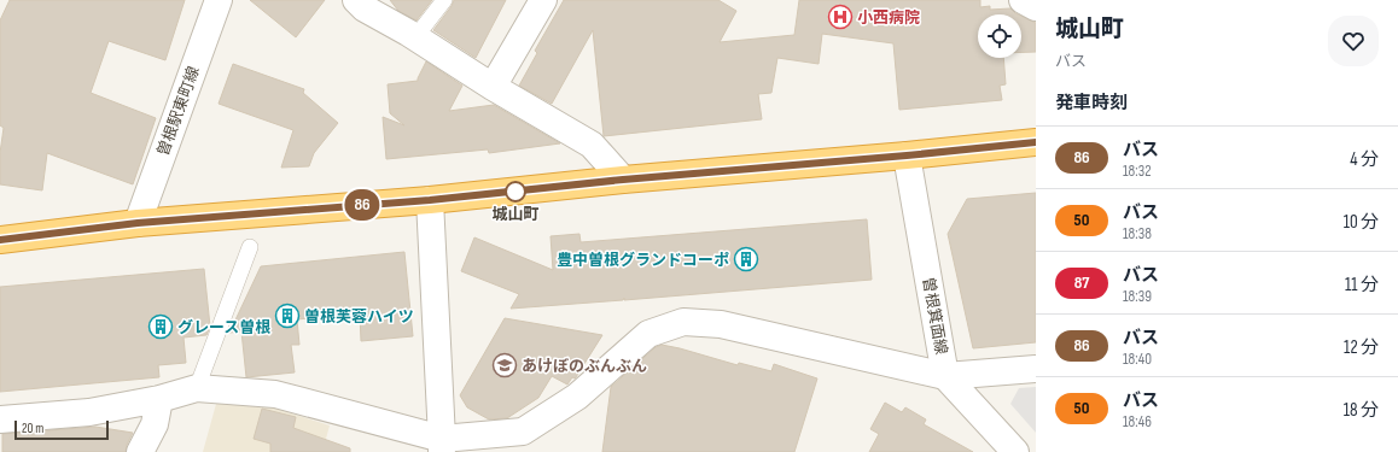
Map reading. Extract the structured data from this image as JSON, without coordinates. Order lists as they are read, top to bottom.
{
  "streets": {
    "street": ["曽根駅東町線", "曽根箕面線"]
  },
  "places": {
    "hospital": ["小西病院"],
    "other": ["城山町"],
    "building": ["豊中曽根グランドコーポ", "曽根芙蓉ハイツ", "グレース曽根"],
    "school or university": ["あけぼのぶんぶん"]
  },
  "lines": ["bus line 86"],
  "scale_bar": "20 m",
  "page": {
    "on_map": "86",
    "heading": [
      ["城山町", "バス"],
      "発車時刻"
    ],
    "list": [
      {
        "mark": "86",
        "name": "バス",
        "note": "18:32",
        "value": "4 分"
      },
      {
        "mark": "50",
        "name": "バス",
        "note": "18:38",
        "value": "10 分"
      },
      {
        "mark": "87",
        "name": "バス",
        "note": "18:39",
        "value": "11 分"
      },
      {
        "mark": "86",
        "name": "バス",
        "note": "18:40",
        "value": "12 分"
      },
      {
        "mark": "50",
        "name": "バス",
        "note": "18:46",
        "value": "18 分"
      }
    ],
    "scale": "20 m"
  }
}
